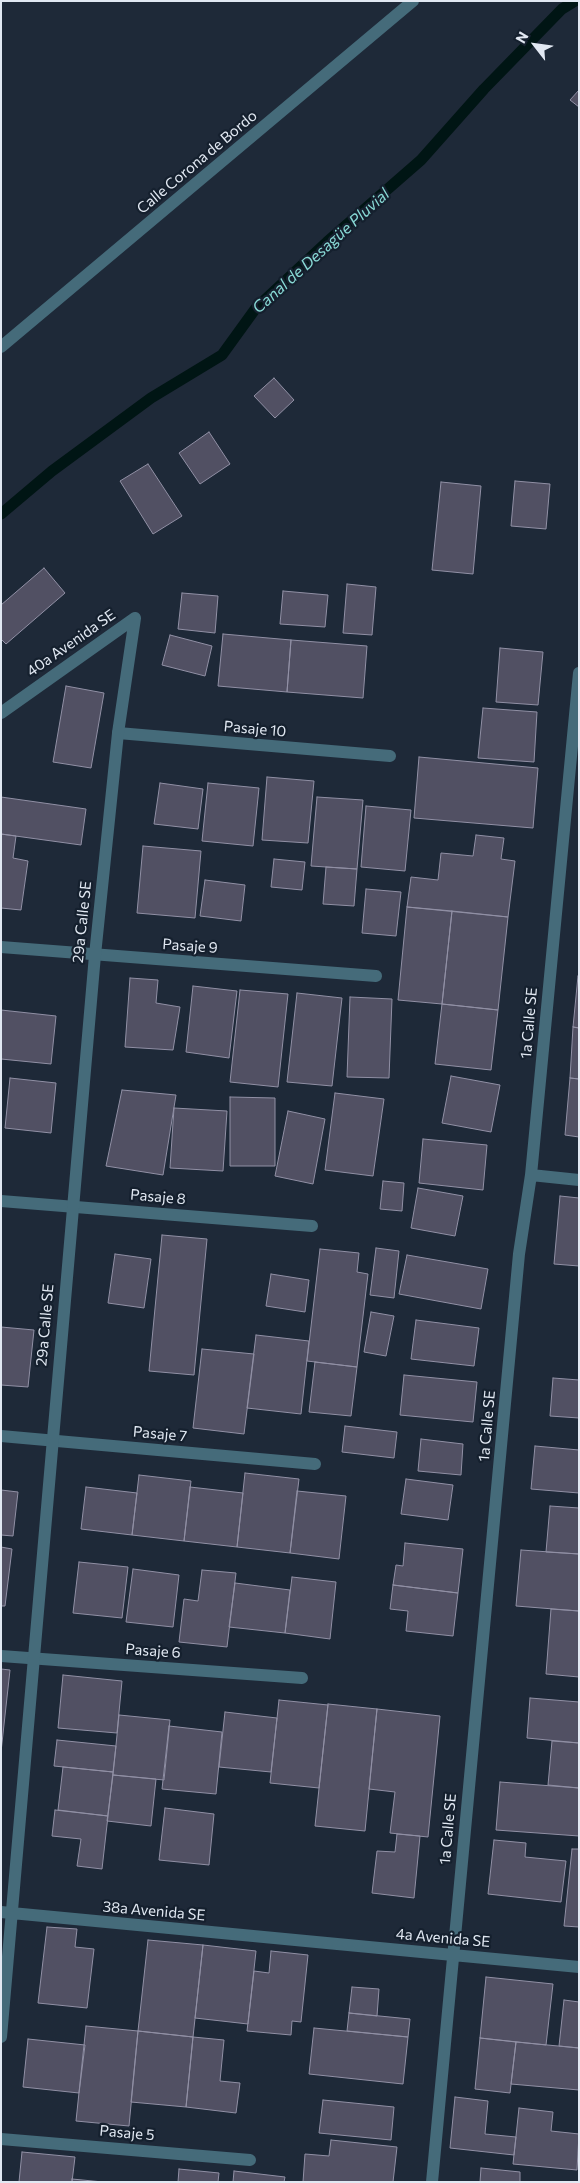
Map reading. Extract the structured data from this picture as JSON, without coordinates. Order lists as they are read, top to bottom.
{
  "streets": {
    "street": [
      "Calle Corona de Bordo",
      "40a Avenida SE",
      "Pasaje 10",
      "29a Calle SE",
      "Pasaje 9",
      "1a Calle SE",
      "Pasaje 8",
      "Pasaje 7",
      "Pasaje 6",
      "38a Avenida SE",
      "4a Avenida SE",
      "Pasaje 5"
    ]
  },
  "crossings": [
    ["40a Avenida SE", "29a Calle SE"],
    ["Pasaje 10", "29a Calle SE"],
    ["29a Calle SE", "Pasaje 9"],
    ["29a Calle SE", "Pasaje 8"],
    ["29a Calle SE", "Pasaje 7"],
    ["29a Calle SE", "Pasaje 6"],
    ["29a Calle SE", "38a Avenida SE"],
    ["1a Calle SE", "4a Avenida SE"],
    ["38a Avenida SE", "4a Avenida SE"]
  ],
  "water": ["Canal de Desagüe Pluvial"],
  "north": "top left"
}
